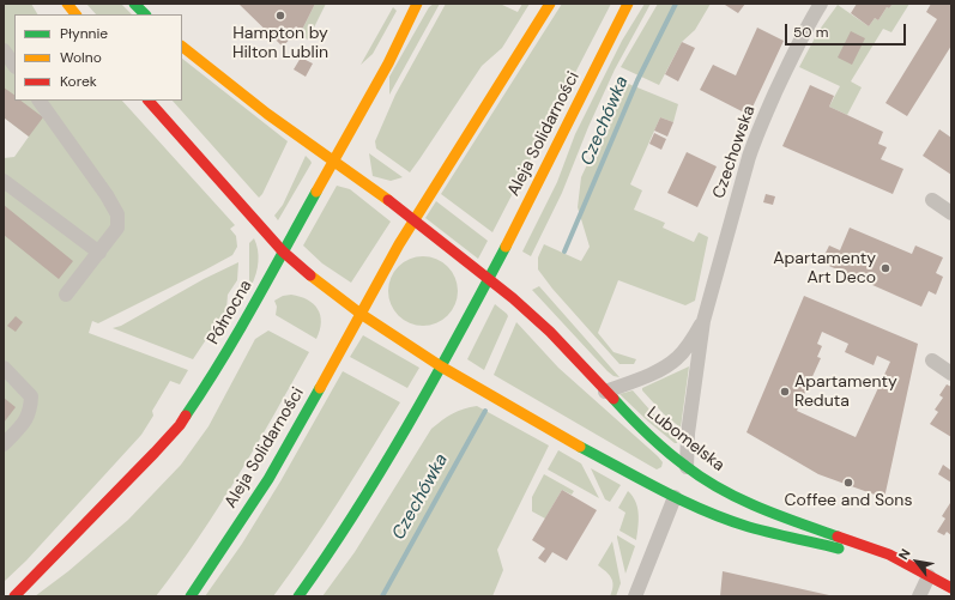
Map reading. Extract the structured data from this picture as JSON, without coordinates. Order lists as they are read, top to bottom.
{
  "streets": {
    "street": [
      "Aleja Solidarności",
      "Czechowska",
      "Północna",
      "Lubomelska"
    ]
  },
  "crossings": [
    ["Aleja Solidarności", "Lubomelska"],
    ["Czechowska", "Lubomelska"],
    ["Północna", "Lubomelska"]
  ],
  "water": ["Czechówka"],
  "places": [
    "Hampton by Hilton Lublin",
    "Apartamenty Art Deco",
    "Apartamenty Reduta",
    "Coffee and Sons"
  ],
  "legend": ["Płynnie", "Wolno", "Korek"],
  "scale_bar": "50 m",
  "north": "top left"
}
